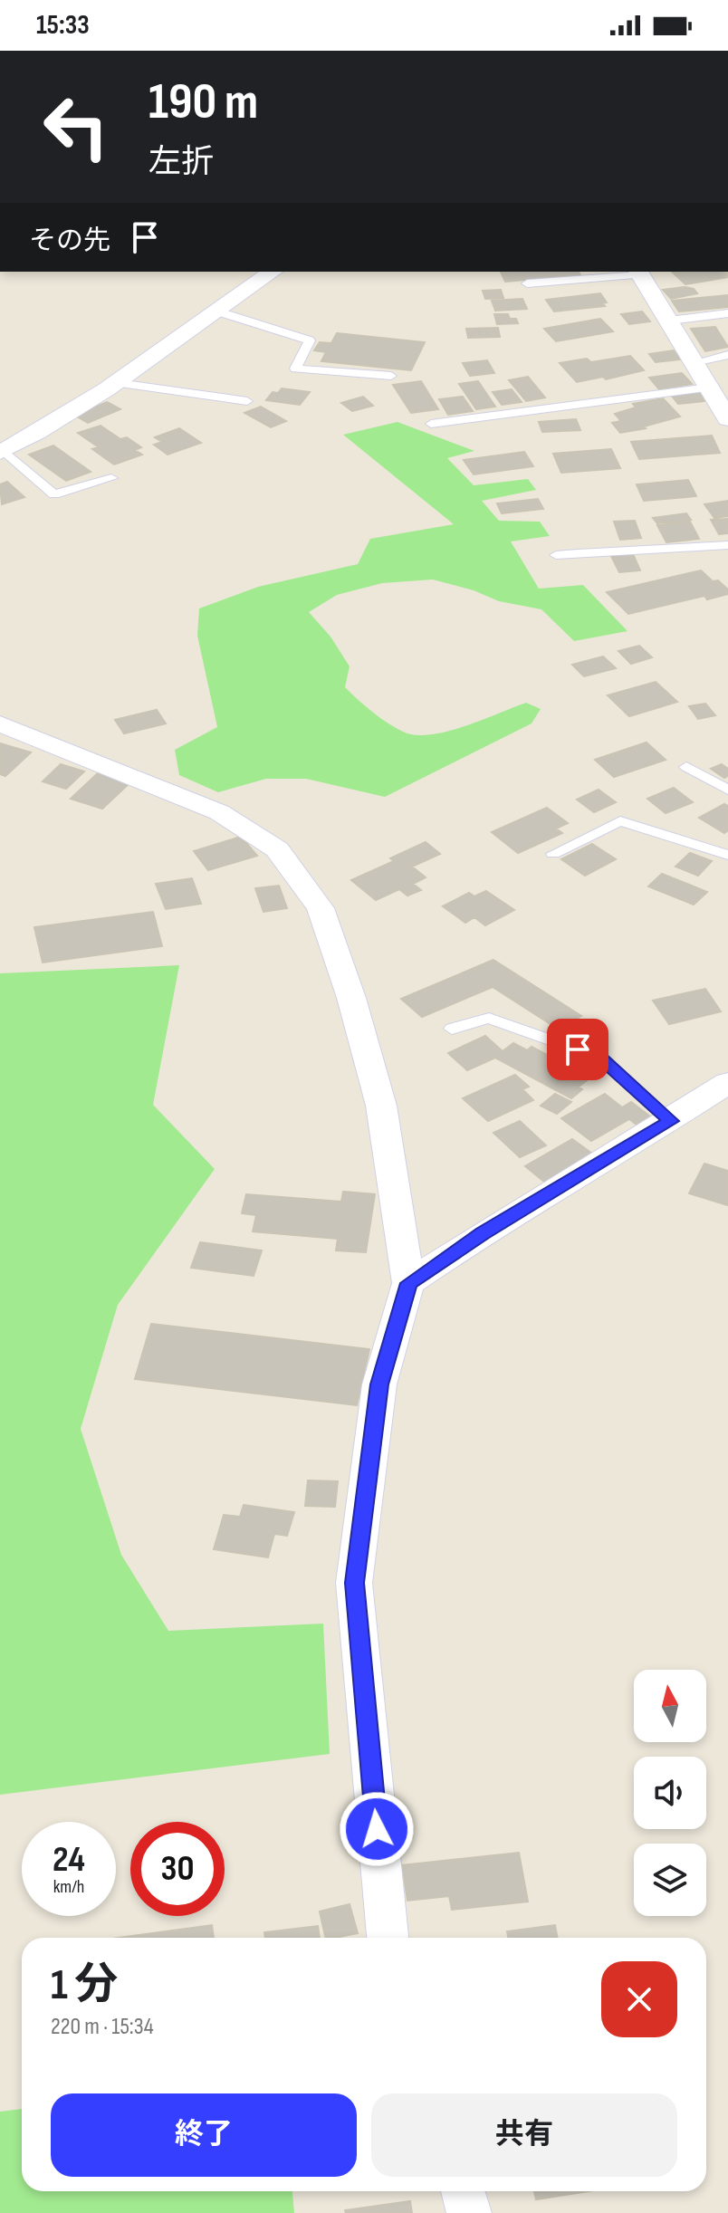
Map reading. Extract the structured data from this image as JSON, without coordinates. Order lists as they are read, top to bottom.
{
  "north": "top",
  "page": {
    "status": "15:33",
    "turn": ["190 m", "左折"],
    "then": "その先",
    "speed": "24 km/h",
    "limit": "30",
    "heading": ["1 分", "220 m · 15:34"],
    "buttons": ["終了", "共有"]
  }
}
